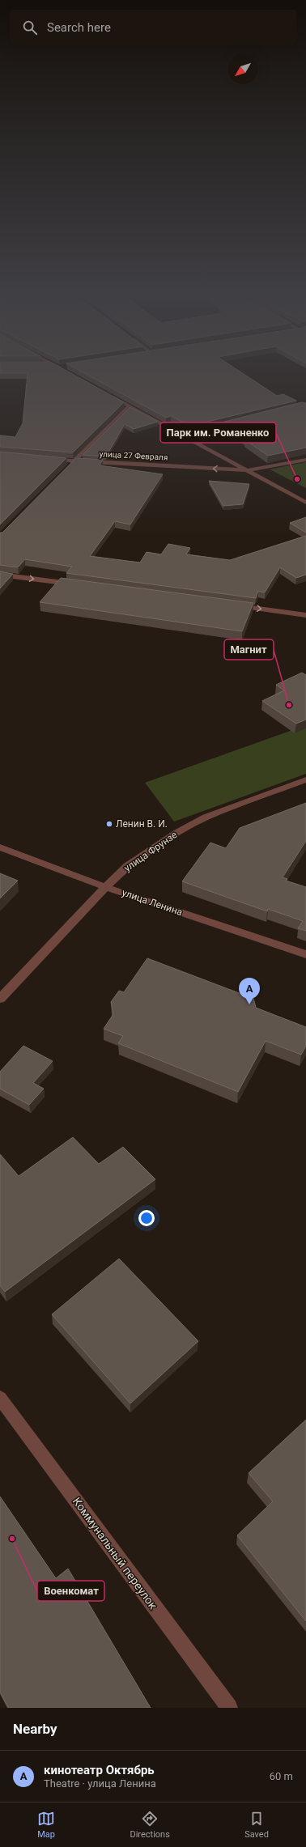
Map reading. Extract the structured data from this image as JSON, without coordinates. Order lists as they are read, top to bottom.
{
  "streets": {
    "street": [
      "улица 27 Февраля",
      "улица Фрунзе",
      "улица Ленина",
      "Коммунальный переулок"
    ]
  },
  "crossings": [
    ["улица Фрунзе", "улица Ленина"]
  ],
  "places": [
    "Парк им. Романенко",
    "Магнит",
    "Ленин В. И.",
    "Военкомат"
  ],
  "north": "bottom left",
  "page": {
    "search": "Search here",
    "pins": "A",
    "heading": "Nearby",
    "list": [
      {
        "mark": "A",
        "name": "кинотеатр Октябрь",
        "note": "Theatre · улица Ленина",
        "value": "60 m"
      }
    ],
    "nav": ["Map", "Directions", "Saved"]
  }
}
